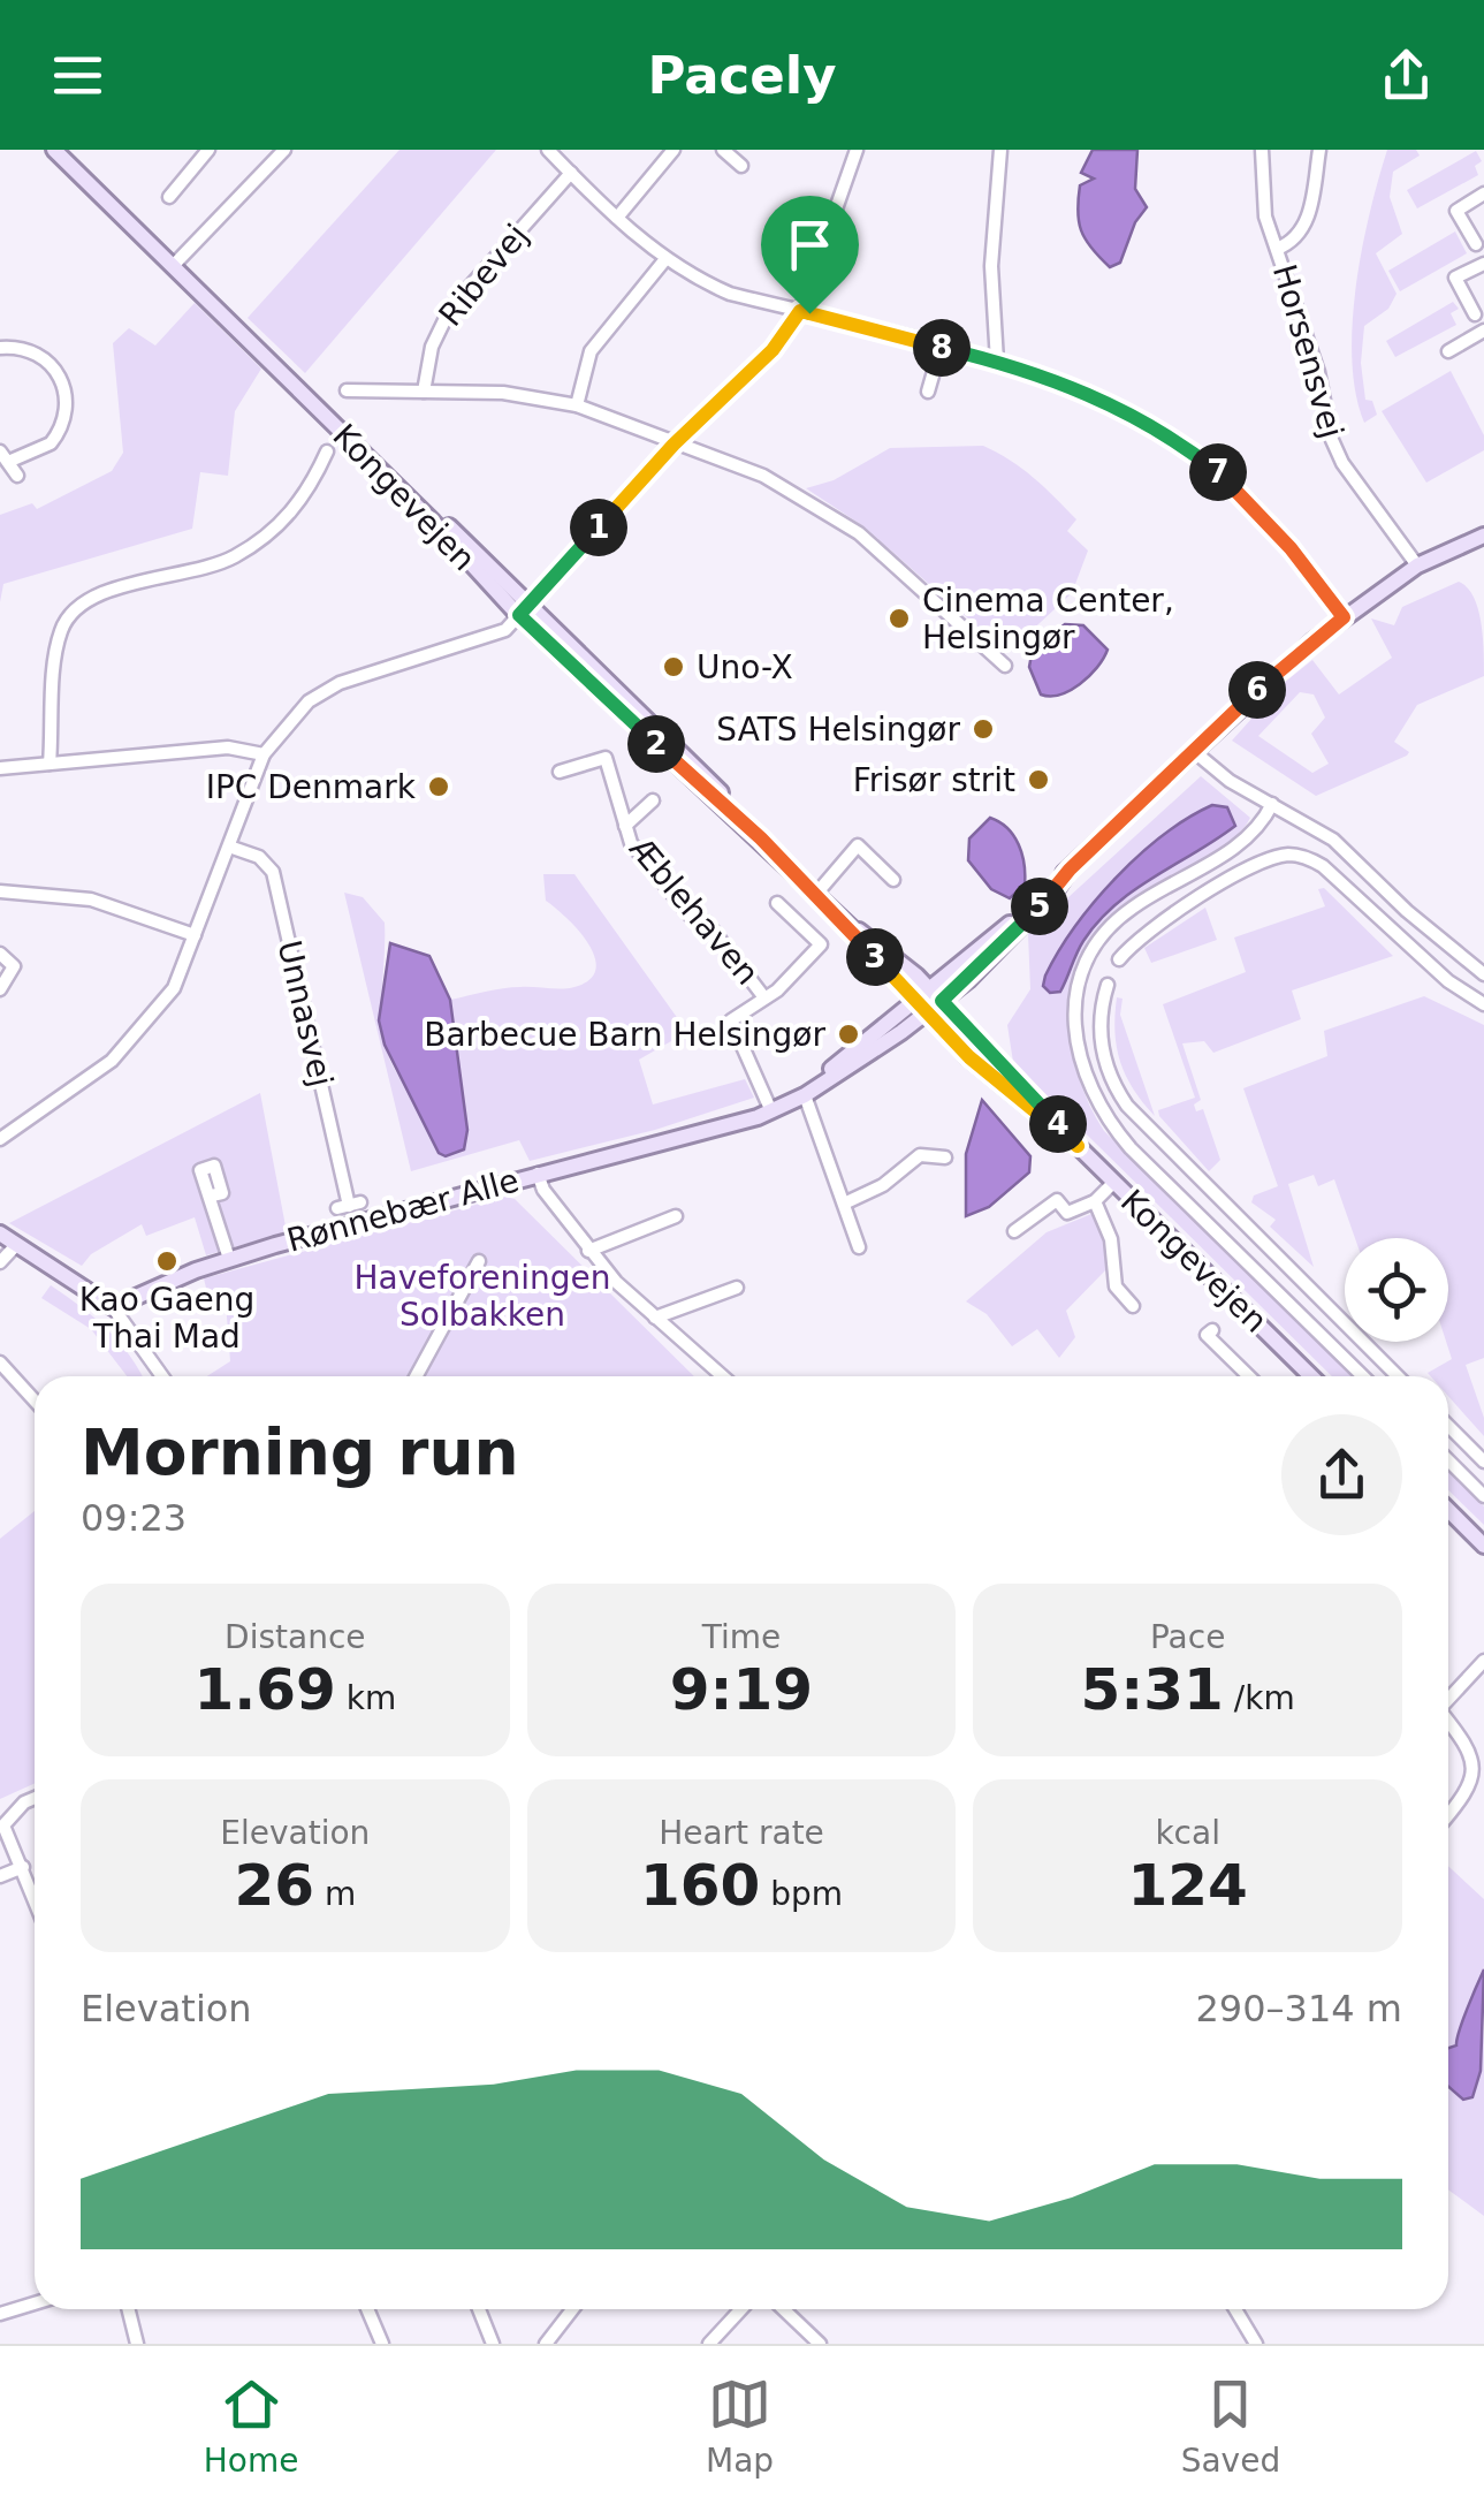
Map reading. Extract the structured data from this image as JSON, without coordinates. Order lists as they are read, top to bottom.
{
  "streets": {
    "main road": ["Kongevejen", "Rønnebær Alle"],
    "street": [
      "Ribevej",
      "Horsensvej",
      "Æblehaven",
      "Unnasvej"
    ]
  },
  "crossings": [
    ["Horsensvej", "Rønnebær Alle"],
    ["Kongevejen", "Rønnebær Alle"],
    ["Æblehaven", "Rønnebær Alle"]
  ],
  "parks": ["Haveforeningen Solbakken"],
  "places": [
    "Cinema Center, Helsingør",
    "Uno-X",
    "SATS Helsingør",
    "Frisør strit",
    "IPC Denmark",
    "Barbecue Barn Helsingør",
    "Kao Gaeng Thai Mad"
  ],
  "page": {
    "header": "Pacely",
    "pins": [
      "8",
      "7",
      "1",
      "6",
      "2",
      "5",
      "3",
      "4"
    ],
    "heading": ["Morning run", "09:23"],
    "stats": [
      ["Distance", "1.69 km"],
      ["Time", "9:19"],
      ["Pace", "5:31 /km"],
      ["Elevation", "26 m"],
      ["Heart rate", "160 bpm"],
      ["kcal", "124"]
    ],
    "chart": ["Elevation", "290–314 m"],
    "tabs": ["Home", "Map", "Saved"]
  }
}
